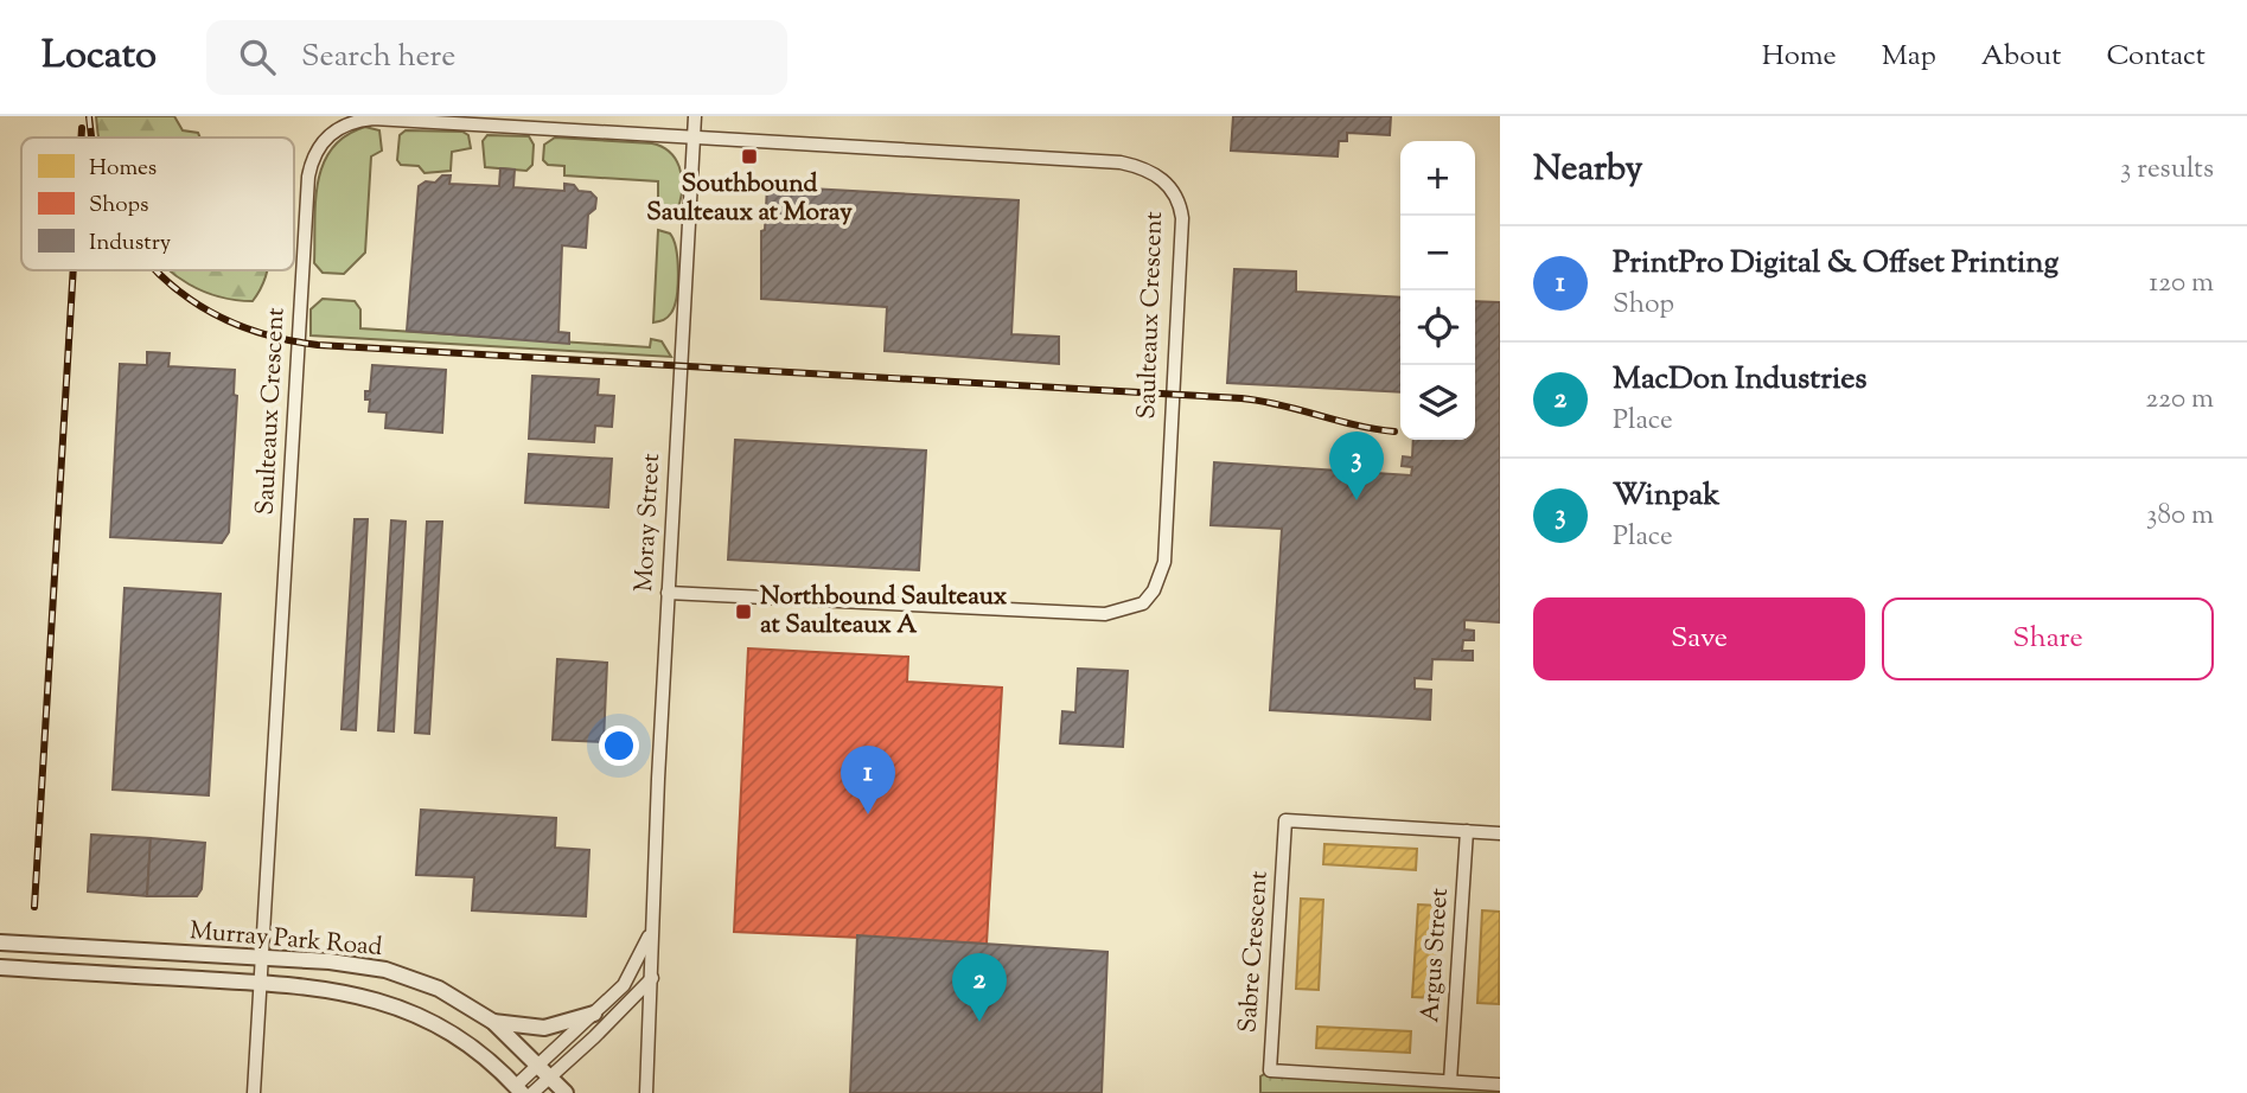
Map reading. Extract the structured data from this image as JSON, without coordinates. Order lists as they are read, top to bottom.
{
  "streets": {
    "street": [
      "Saulteaux Crescent",
      "Moray Street",
      "Murray Park Road",
      "Sabre Crescent",
      "Argus Street"
    ]
  },
  "crossings": [
    ["Saulteaux Crescent", "Moray Street"],
    ["Saulteaux Crescent", "Murray Park Road"],
    ["Moray Street", "Murray Park Road"],
    ["Sabre Crescent", "Argus Street"]
  ],
  "places": {
    "transit": ["Southbound Saulteaux at Moray", "Northbound Saulteaux at Saulteaux A"]
  },
  "legend": ["Homes", "Shops", "Industry"],
  "page": {
    "header": "Locato",
    "search": "Search here",
    "nav": [
      "Home",
      "Map",
      "About",
      "Contact"
    ],
    "heading": ["Nearby", "3 results"],
    "map_buttons": ["+", "−"],
    "list": [
      {
        "mark": "1",
        "name": "PrintPro Digital & Offset Printing",
        "note": "Shop",
        "value": "120 m"
      },
      {
        "mark": "2",
        "name": "MacDon Industries",
        "note": "Place",
        "value": "220 m"
      },
      {
        "mark": "3",
        "name": "Winpak",
        "note": "Place",
        "value": "380 m"
      }
    ],
    "pins": ["3", "1", "2"],
    "buttons": ["Save", "Share"]
  }
}
